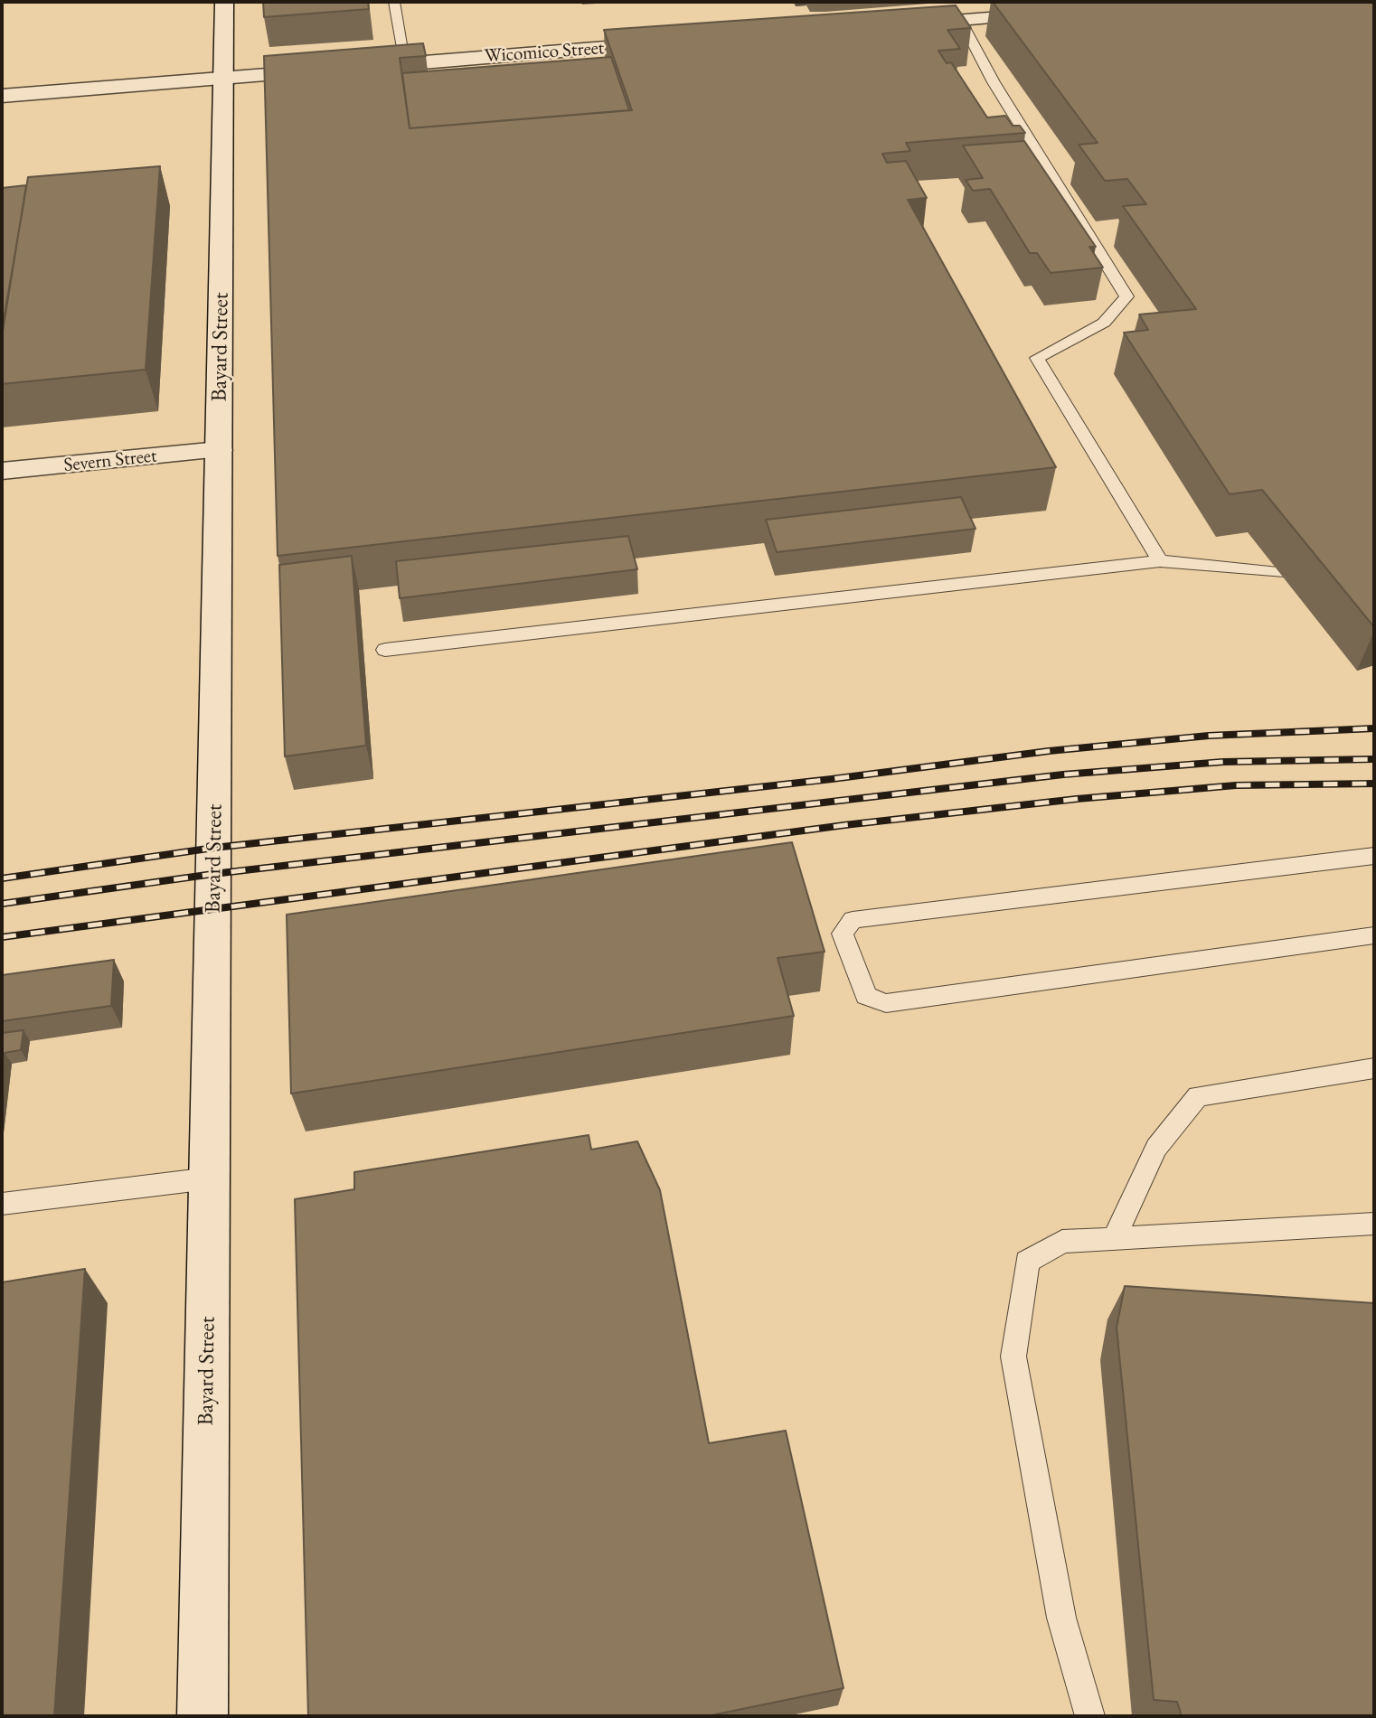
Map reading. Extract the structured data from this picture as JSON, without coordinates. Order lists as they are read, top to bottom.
{
  "streets": {
    "street": ["Wicomico Street", "Bayard Street", "Severn Street"]
  },
  "crossings": [
    ["Bayard Street", "Severn Street"]
  ]
}
